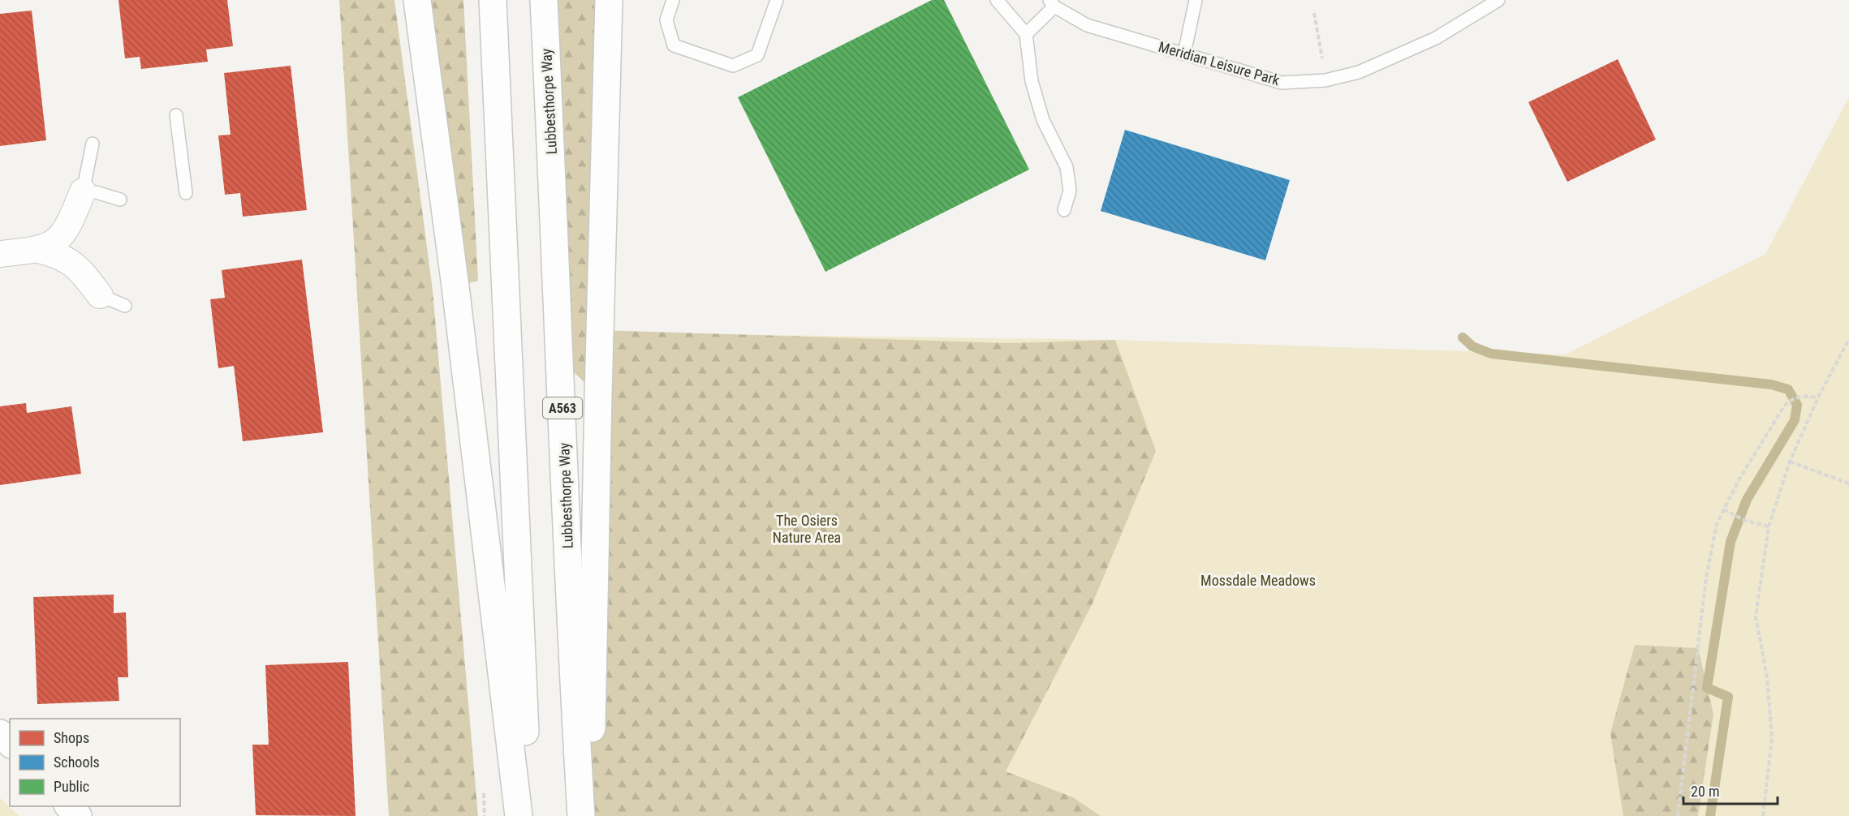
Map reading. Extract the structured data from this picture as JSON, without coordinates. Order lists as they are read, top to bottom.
{
  "streets": {
    "main road": ["Lubbesthorpe Way", "A563"],
    "lane": ["Meridian Leisure Park"]
  },
  "parks": ["The Osiers Nature Area", "Mossdale Meadows"],
  "legend": ["Shops", "Schools", "Public"],
  "scale_bar": "20 m"
}
